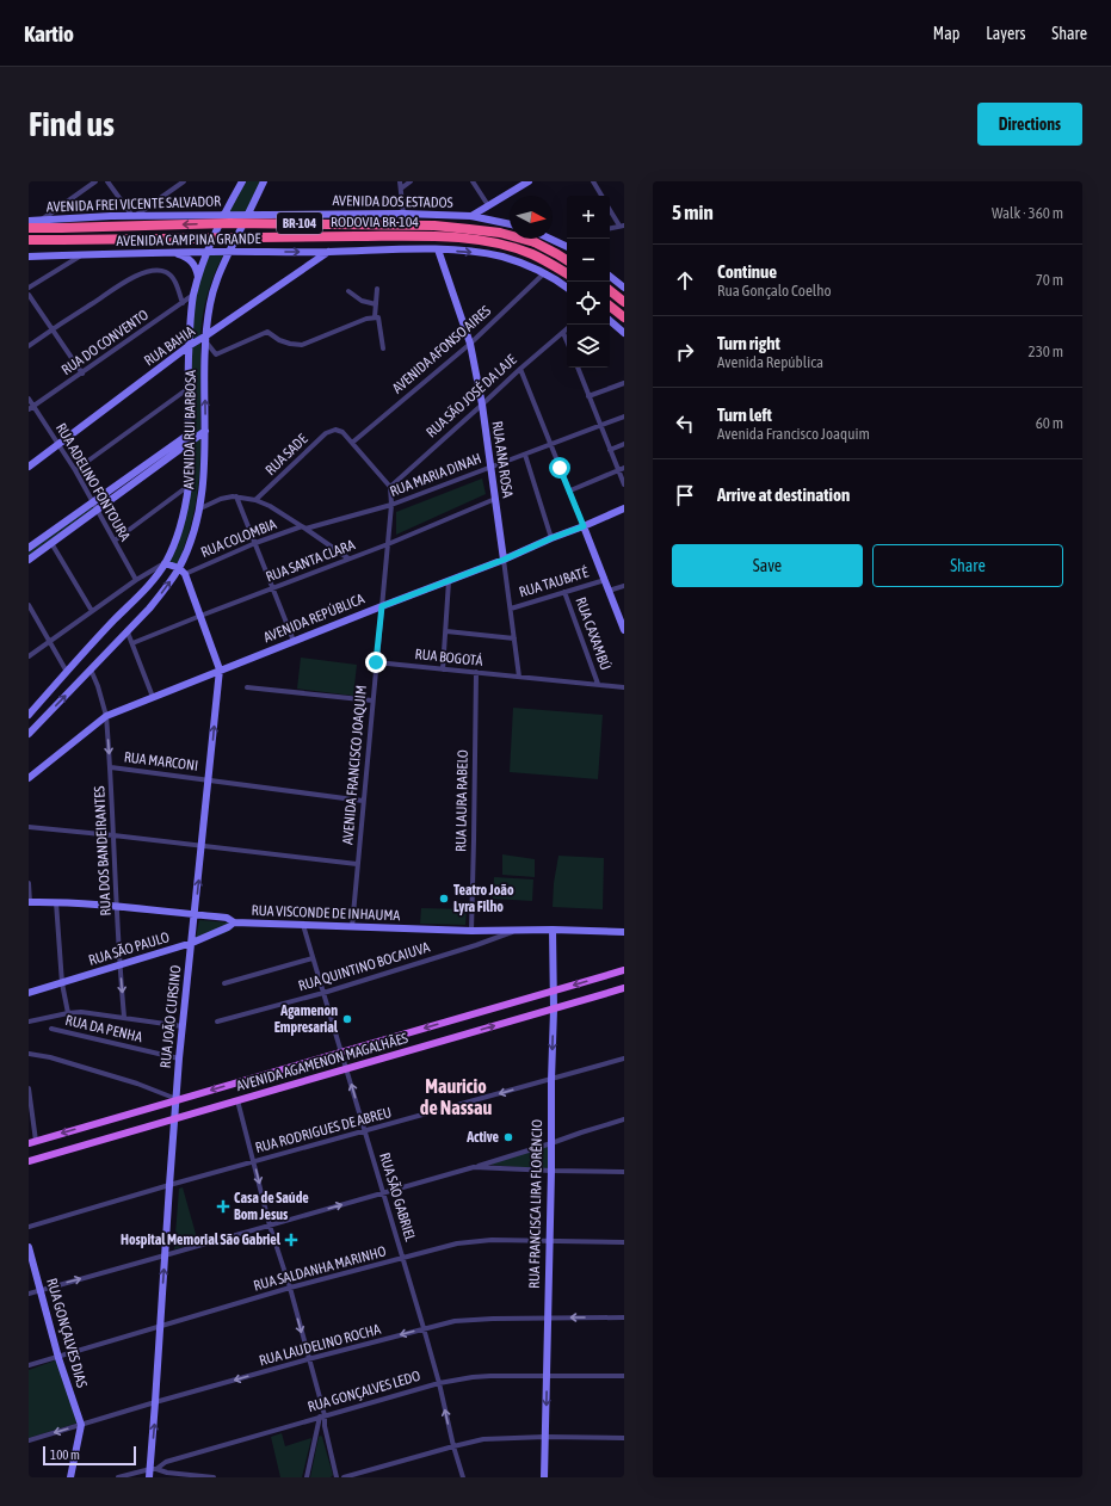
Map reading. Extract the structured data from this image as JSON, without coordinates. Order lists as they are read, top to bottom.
{
  "streets": {
    "highway": ["RODOVIA BR-104", "BR-104"],
    "main road": ["AVENIDA AGAMENON MAGALHÃES"],
    "street": [
      "AVENIDA DOS ESTADOS",
      "AVENIDA FREI VICENTE SALVADOR",
      "AVENIDA CAMPINA GRANDE",
      "RUA DO CONVENTO",
      "RUA BAHIA",
      "AVENIDA AFONSO AIRES",
      "RUA SÃO JOSÉ DA LAJE",
      "AVENIDA RUI BARBOSA",
      "RUA SADE",
      "RUA ANA ROSA",
      "RUA MARIA DINAH",
      "RUA ADELINO FONTOURA",
      "RUA COLOMBIA",
      "RUA SANTA CLARA",
      "RUA TAUBATÉ",
      "AVENIDA REPÚBLICA",
      "RUA CAXAMBÚ",
      "RUA BOGOTÁ",
      "RUA MARCONI",
      "AVENIDA FRANCISCO JOAQUIM",
      "RUA LAURA RABELO",
      "RUA DOS BANDEIRANTES",
      "RUA VISCONDE DE INHAUMA",
      "RUA SÃO PAULO",
      "RUA QUINTINO BOCAIUVA",
      "RUA JOÃO CURSINO",
      "RUA DA PENHA",
      "RUA RODRIGUES DE ABREU",
      "RUA SÃO GABRIEL",
      "RUA FRANCISCA LIRA FLORÊNCIO",
      "RUA SALDANHA MARINHO",
      "RUA GONÇALVES DIAS",
      "RUA LAUDELINO ROCHA",
      "RUA GONÇALVES LEDO"
    ]
  },
  "crossings": [
    ["AVENIDA DOS ESTADOS", "AVENIDA FREI VICENTE SALVADOR"],
    ["AVENIDA DOS ESTADOS", "AVENIDA RUI BARBOSA"],
    ["AVENIDA FREI VICENTE SALVADOR", "AVENIDA RUI BARBOSA"],
    ["AVENIDA CAMPINA GRANDE", "RUA BAHIA"],
    ["AVENIDA CAMPINA GRANDE", "AVENIDA AFONSO AIRES"],
    ["AVENIDA CAMPINA GRANDE", "AVENIDA RUI BARBOSA"],
    ["AVENIDA CAMPINA GRANDE", "RUA ANA ROSA"],
    ["RUA DO CONVENTO", "AVENIDA RUI BARBOSA"],
    ["RUA DO CONVENTO", "RUA ADELINO FONTOURA"],
    ["RUA BAHIA", "AVENIDA RUI BARBOSA"],
    ["RUA BAHIA", "RUA ADELINO FONTOURA"],
    ["AVENIDA AFONSO AIRES", "RUA SADE"],
    ["AVENIDA AFONSO AIRES", "RUA ANA ROSA"],
    ["RUA SÃO JOSÉ DA LAJE", "RUA ANA ROSA"],
    ["RUA SÃO JOSÉ DA LAJE", "AVENIDA FRANCISCO JOAQUIM"],
    ["AVENIDA RUI BARBOSA", "RUA COLOMBIA"],
    ["AVENIDA RUI BARBOSA", "RUA DOS BANDEIRANTES"],
    ["AVENIDA RUI BARBOSA", "RUA JOÃO CURSINO"],
    ["RUA ANA ROSA", "RUA MARIA DINAH"],
    ["RUA ANA ROSA", "RUA SANTA CLARA"],
    ["RUA ANA ROSA", "RUA TAUBATÉ"],
    ["RUA ANA ROSA", "AVENIDA REPÚBLICA"],
    ["RUA ANA ROSA", "RUA BOGOTÁ"],
    ["RUA MARIA DINAH", "RUA COLOMBIA"],
    ["RUA MARIA DINAH", "AVENIDA FRANCISCO JOAQUIM"],
    ["RUA COLOMBIA", "RUA JOÃO CURSINO"],
    ["RUA SANTA CLARA", "AVENIDA FRANCISCO JOAQUIM"],
    ["RUA SANTA CLARA", "RUA JOÃO CURSINO"],
    ["RUA TAUBATÉ", "RUA CAXAMBÚ"],
    ["AVENIDA REPÚBLICA", "AVENIDA FRANCISCO JOAQUIM"],
    ["AVENIDA REPÚBLICA", "RUA DOS BANDEIRANTES"],
    ["AVENIDA REPÚBLICA", "RUA JOÃO CURSINO"],
    ["RUA CAXAMBÚ", "RUA BOGOTÁ"],
    ["RUA BOGOTÁ", "AVENIDA FRANCISCO JOAQUIM"],
    ["RUA BOGOTÁ", "RUA LAURA RABELO"],
    ["RUA MARCONI", "AVENIDA FRANCISCO JOAQUIM"],
    ["RUA MARCONI", "RUA DOS BANDEIRANTES"],
    ["RUA MARCONI", "RUA JOÃO CURSINO"],
    ["AVENIDA FRANCISCO JOAQUIM", "RUA VISCONDE DE INHAUMA"],
    ["RUA LAURA RABELO", "RUA VISCONDE DE INHAUMA"],
    ["RUA DOS BANDEIRANTES", "RUA VISCONDE DE INHAUMA"],
    ["RUA DOS BANDEIRANTES", "RUA SÃO PAULO"],
    ["RUA VISCONDE DE INHAUMA", "RUA SÃO PAULO"],
    ["RUA VISCONDE DE INHAUMA", "RUA QUINTINO BOCAIUVA"],
    ["RUA VISCONDE DE INHAUMA", "RUA JOÃO CURSINO"],
    ["RUA VISCONDE DE INHAUMA", "RUA SÃO GABRIEL"],
    ["RUA VISCONDE DE INHAUMA", "RUA FRANCISCA LIRA FLORÊNCIO"],
    ["RUA SÃO PAULO", "RUA JOÃO CURSINO"],
    ["RUA QUINTINO BOCAIUVA", "RUA SÃO GABRIEL"],
    ["RUA JOÃO CURSINO", "RUA DA PENHA"],
    ["RUA JOÃO CURSINO", "AVENIDA AGAMENON MAGALHÃES"],
    ["RUA JOÃO CURSINO", "RUA RODRIGUES DE ABREU"],
    ["RUA JOÃO CURSINO", "RUA SALDANHA MARINHO"],
    ["RUA JOÃO CURSINO", "RUA LAUDELINO ROCHA"],
    ["RUA JOÃO CURSINO", "RUA GONÇALVES LEDO"],
    ["AVENIDA AGAMENON MAGALHÃES", "RUA SÃO GABRIEL"],
    ["AVENIDA AGAMENON MAGALHÃES", "RUA FRANCISCA LIRA FLORÊNCIO"],
    ["RUA RODRIGUES DE ABREU", "RUA SÃO GABRIEL"],
    ["RUA RODRIGUES DE ABREU", "RUA FRANCISCA LIRA FLORÊNCIO"],
    ["RUA SÃO GABRIEL", "RUA SALDANHA MARINHO"],
    ["RUA SÃO GABRIEL", "RUA LAUDELINO ROCHA"],
    ["RUA SÃO GABRIEL", "RUA GONÇALVES LEDO"],
    ["RUA FRANCISCA LIRA FLORÊNCIO", "RUA SALDANHA MARINHO"],
    ["RUA FRANCISCA LIRA FLORÊNCIO", "RUA LAUDELINO ROCHA"],
    ["RUA FRANCISCA LIRA FLORÊNCIO", "RUA GONÇALVES LEDO"],
    ["RUA SALDANHA MARINHO", "RUA GONÇALVES DIAS"],
    ["RUA GONÇALVES DIAS", "RUA LAUDELINO ROCHA"]
  ],
  "one_way": ["AVENIDA CAMPINA GRANDE", "RUA LAUDELINO ROCHA"],
  "districts": ["Mauricio de Nassau"],
  "places": {
    "other": ["Teatro João Lyra Filho", "Agamenon Empresarial", "Active"],
    "health": ["Casa de Saúde Bom Jesus", "Hospital Memorial São Gabriel"]
  },
  "scale_bar": "100 m",
  "north": "right",
  "page": {
    "header": "Kartio",
    "nav": ["Map", "Layers", "Share"],
    "buttons": [
      "Directions",
      ["Save", "Share"]
    ],
    "title": "Find us",
    "heading": ["5 min", "Walk · 360 m"],
    "map_buttons": ["+", "−"],
    "list": [
      ["Continue", "Rua Gonçalo Coelho", "70 m"],
      ["Turn right", "Avenida República", "230 m"],
      ["Turn left", "Avenida Francisco Joaquim", "60 m"],
      "Arrive at destination"
    ],
    "scale": "100 m"
  }
}
